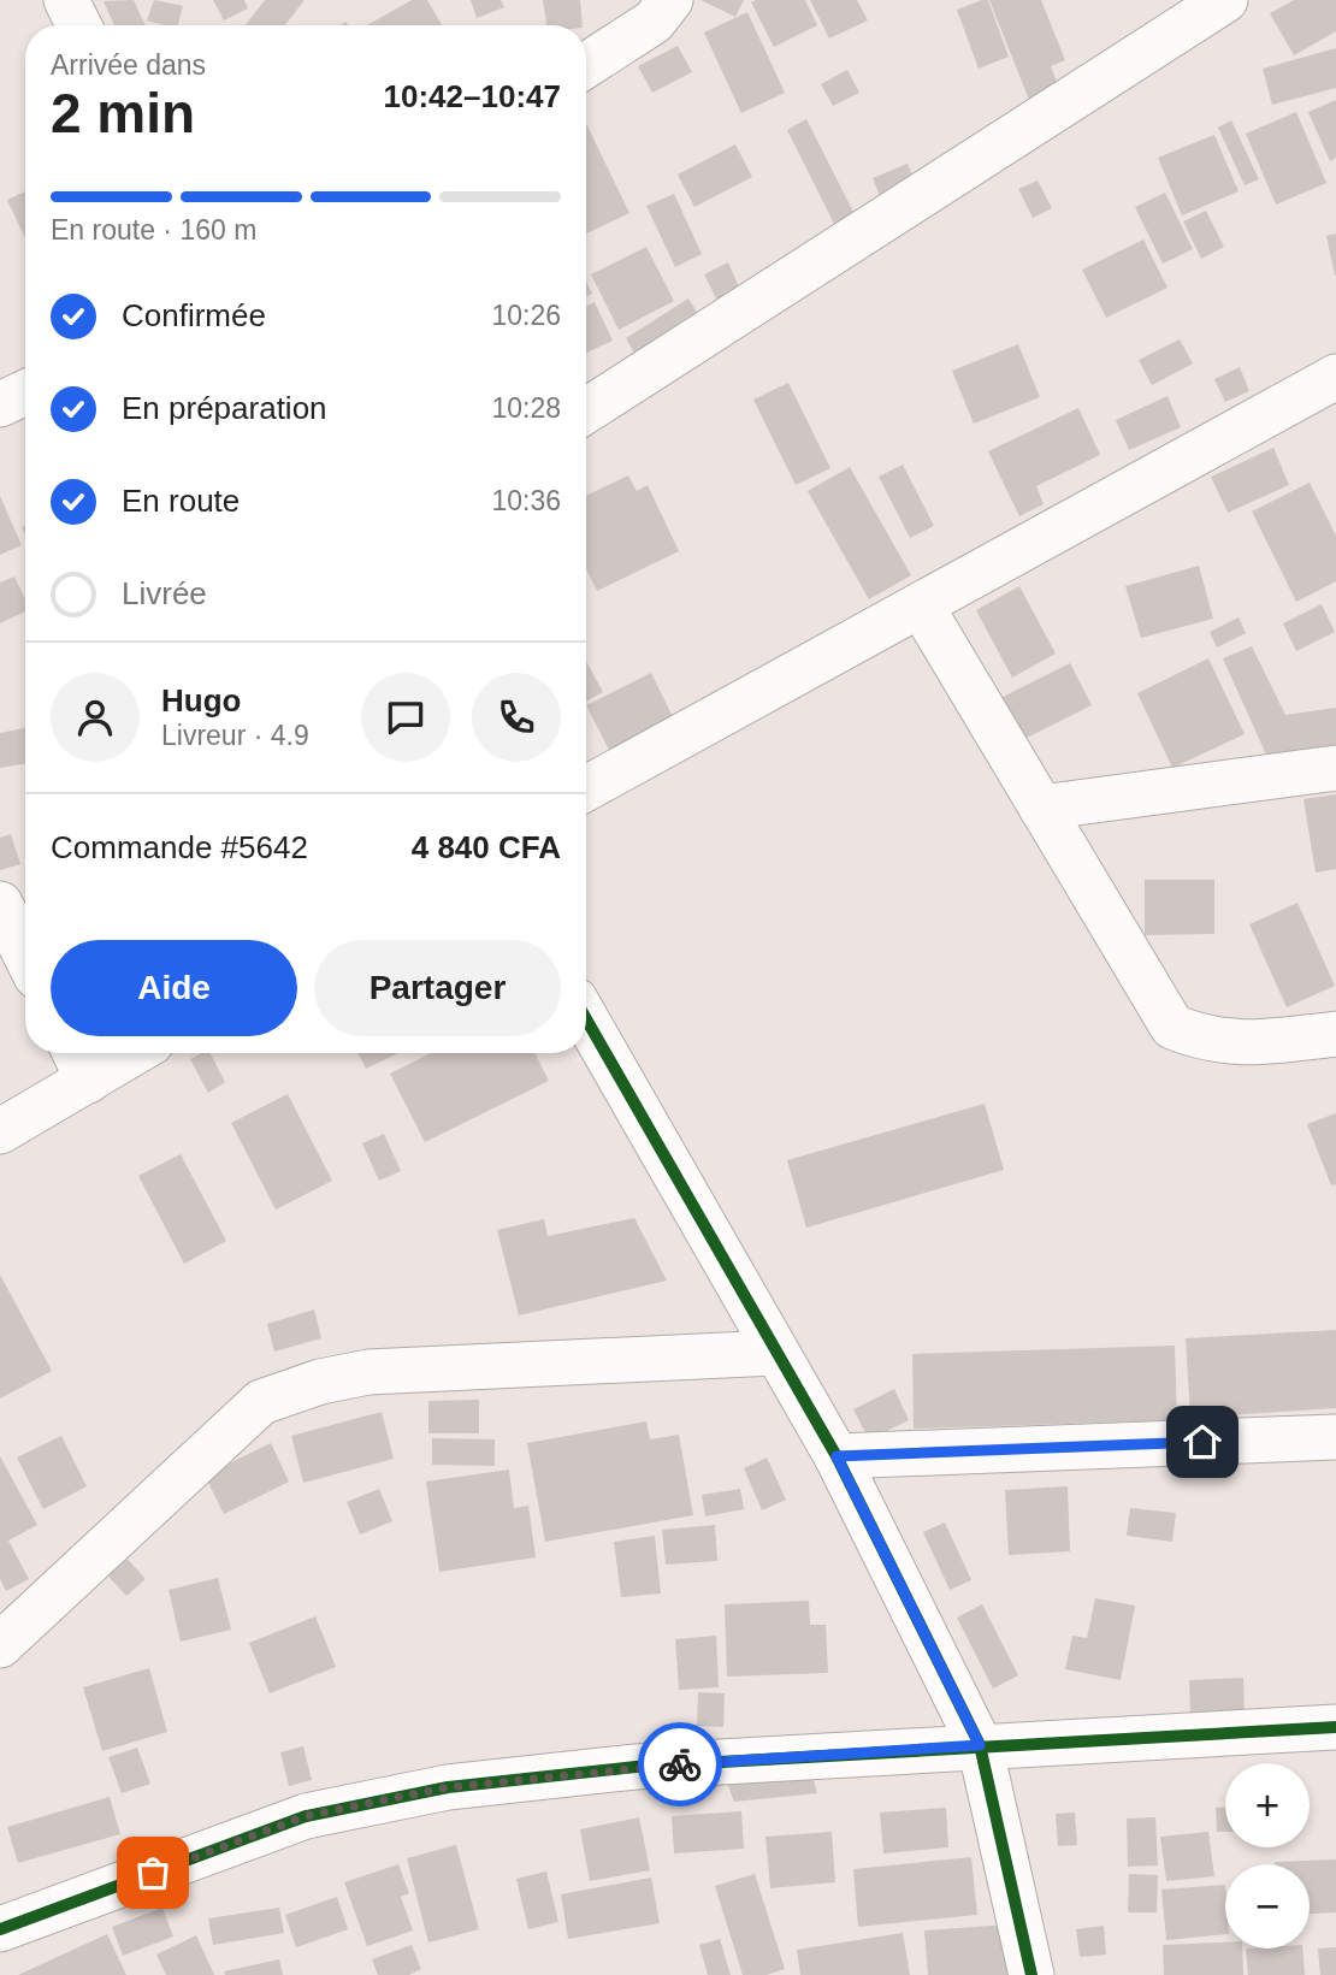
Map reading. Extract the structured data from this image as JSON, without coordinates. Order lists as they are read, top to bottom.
{
  "page": {
    "heading": ["2 min", "Arrivée dans", "10:42–10:47"],
    "panel": [
      "Hugo",
      "Livreur · 4.9",
      "Commande #5642",
      "4 840 CFA"
    ],
    "bar": "En route · 160 m",
    "list": [
      ["Confirmée", "10:26"],
      ["En préparation", "10:28"],
      ["En route", "10:36"],
      "Livrée"
    ],
    "buttons": ["Aide", "Partager"],
    "map_buttons": ["+", "−"]
  }
}
